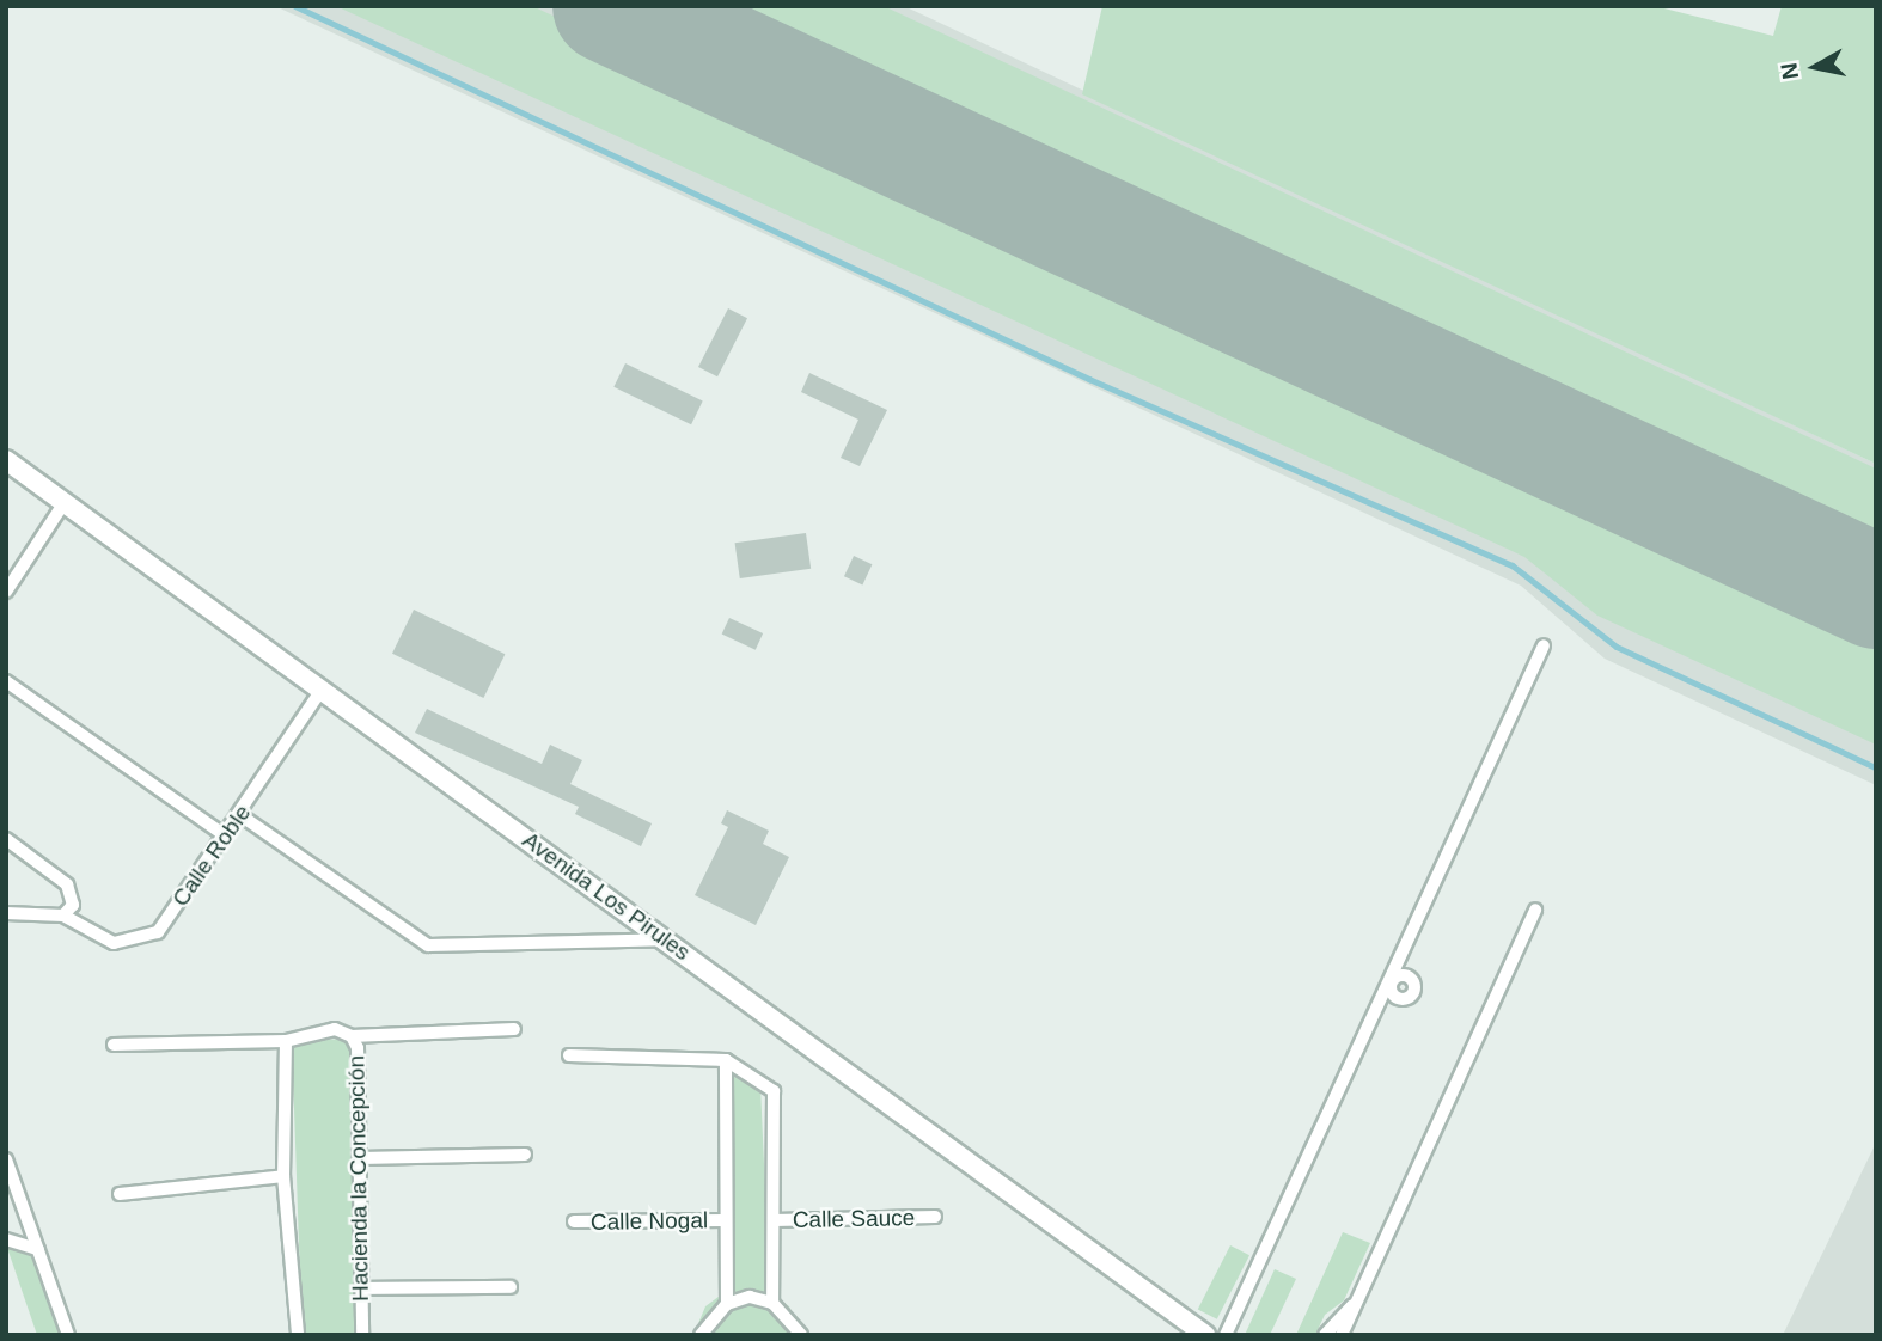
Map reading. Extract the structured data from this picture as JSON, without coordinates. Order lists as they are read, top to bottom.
{
  "streets": {
    "street": [
      "Calle Roble",
      "Avenida Los Pirules",
      "Hacienda la Concepción",
      "Calle Sauce",
      "Calle Nogal"
    ]
  },
  "crossings": [
    ["Calle Roble", "Avenida Los Pirules"]
  ],
  "north": "left"
}
